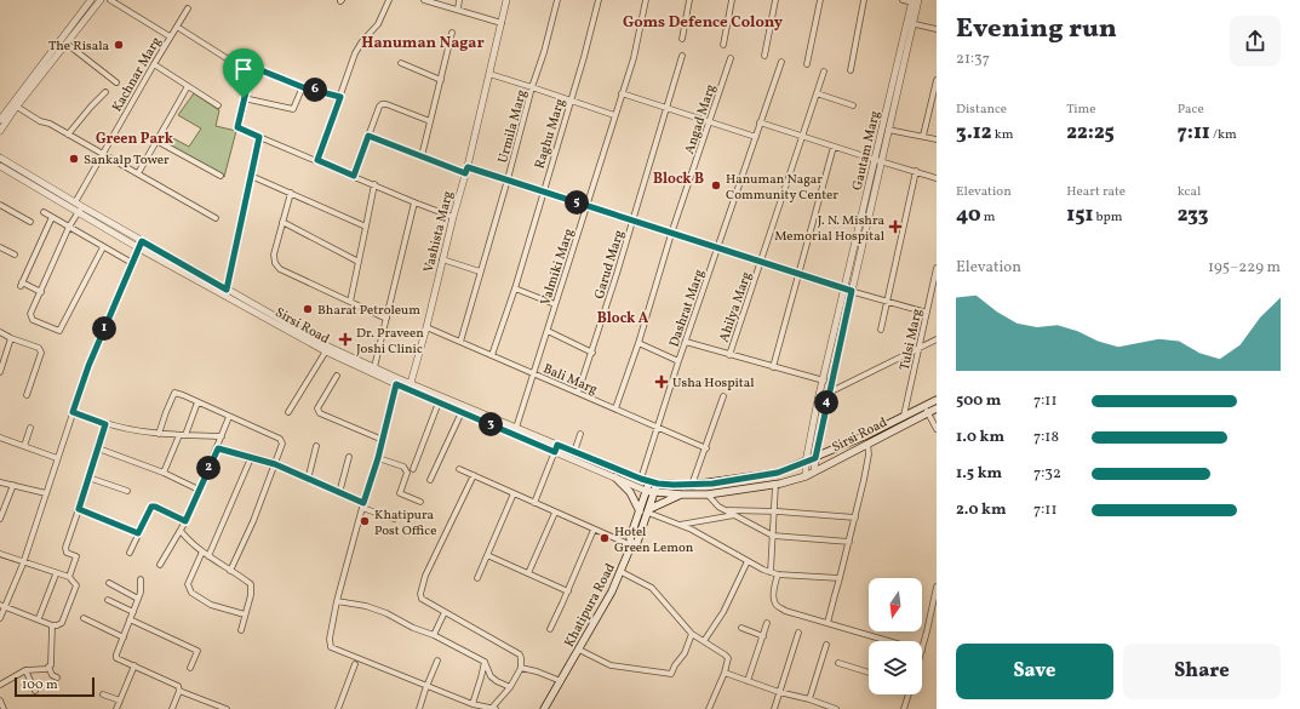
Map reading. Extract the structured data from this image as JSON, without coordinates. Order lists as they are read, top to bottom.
{
  "streets": {
    "main road": ["Sirsi Road", "Khatipura Road"],
    "street": [
      "Kachnar Marg",
      "Angad Marg",
      "Urmila Marg",
      "Raghu Marg",
      "Gautam Marg",
      "Vashista Marg",
      "Garud Marg",
      "Valmiki Marg",
      "Ahilya Marg",
      "Dashrat Marg",
      "Tulsi Marg",
      "Bali Marg"
    ]
  },
  "crossings": [
    ["Kachnar Marg", "Sirsi Road"],
    ["Angad Marg", "Bali Marg"],
    ["Urmila Marg", "Bali Marg"],
    ["Raghu Marg", "Bali Marg"],
    ["Gautam Marg", "Sirsi Road"],
    ["Vashista Marg", "Sirsi Road"],
    ["Vashista Marg", "Bali Marg"],
    ["Garud Marg", "Bali Marg"],
    ["Valmiki Marg", "Sirsi Road"],
    ["Valmiki Marg", "Bali Marg"],
    ["Dashrat Marg", "Sirsi Road"],
    ["Dashrat Marg", "Bali Marg"],
    ["Sirsi Road", "Tulsi Marg"],
    ["Sirsi Road", "Khatipura Road"]
  ],
  "districts": [
    "Goms Defence Colony",
    "Hanuman Nagar",
    "Green Park",
    "Block B",
    "Block A"
  ],
  "places": {
    "other": [
      "The Risala",
      "Sankalp Tower",
      "Hanuman Nagar Community Center",
      "Bharat Petroleum",
      "Khatipura Post Office",
      "Hotel Green Lemon"
    ],
    "health": ["J. N. Mishra Memorial Hospital", "Dr. Praveen Joshi Clinic", "Usha Hospital"]
  },
  "scale_bar": "100 m",
  "north": "bottom",
  "page": {
    "heading": ["Evening run", "21:37"],
    "pins": [
      "6",
      "5",
      "1",
      "4",
      "3",
      "2"
    ],
    "stats": [
      ["Distance", "3.12 km"],
      ["Time", "22:25"],
      ["Pace", "7:11 /km"],
      ["Elevation", "40 m"],
      ["Heart rate", "151 bpm"],
      ["kcal", "233"]
    ],
    "chart": ["Elevation", "195–229 m"],
    "list": [
      {
        "name": "500 m",
        "note": "7:11"
      },
      {
        "name": "1.0 km",
        "note": "7:18"
      },
      {
        "name": "1.5 km",
        "note": "7:32"
      },
      {
        "name": "2.0 km",
        "note": "7:11"
      }
    ],
    "buttons": ["Save", "Share"],
    "scale": "100 m"
  }
}
